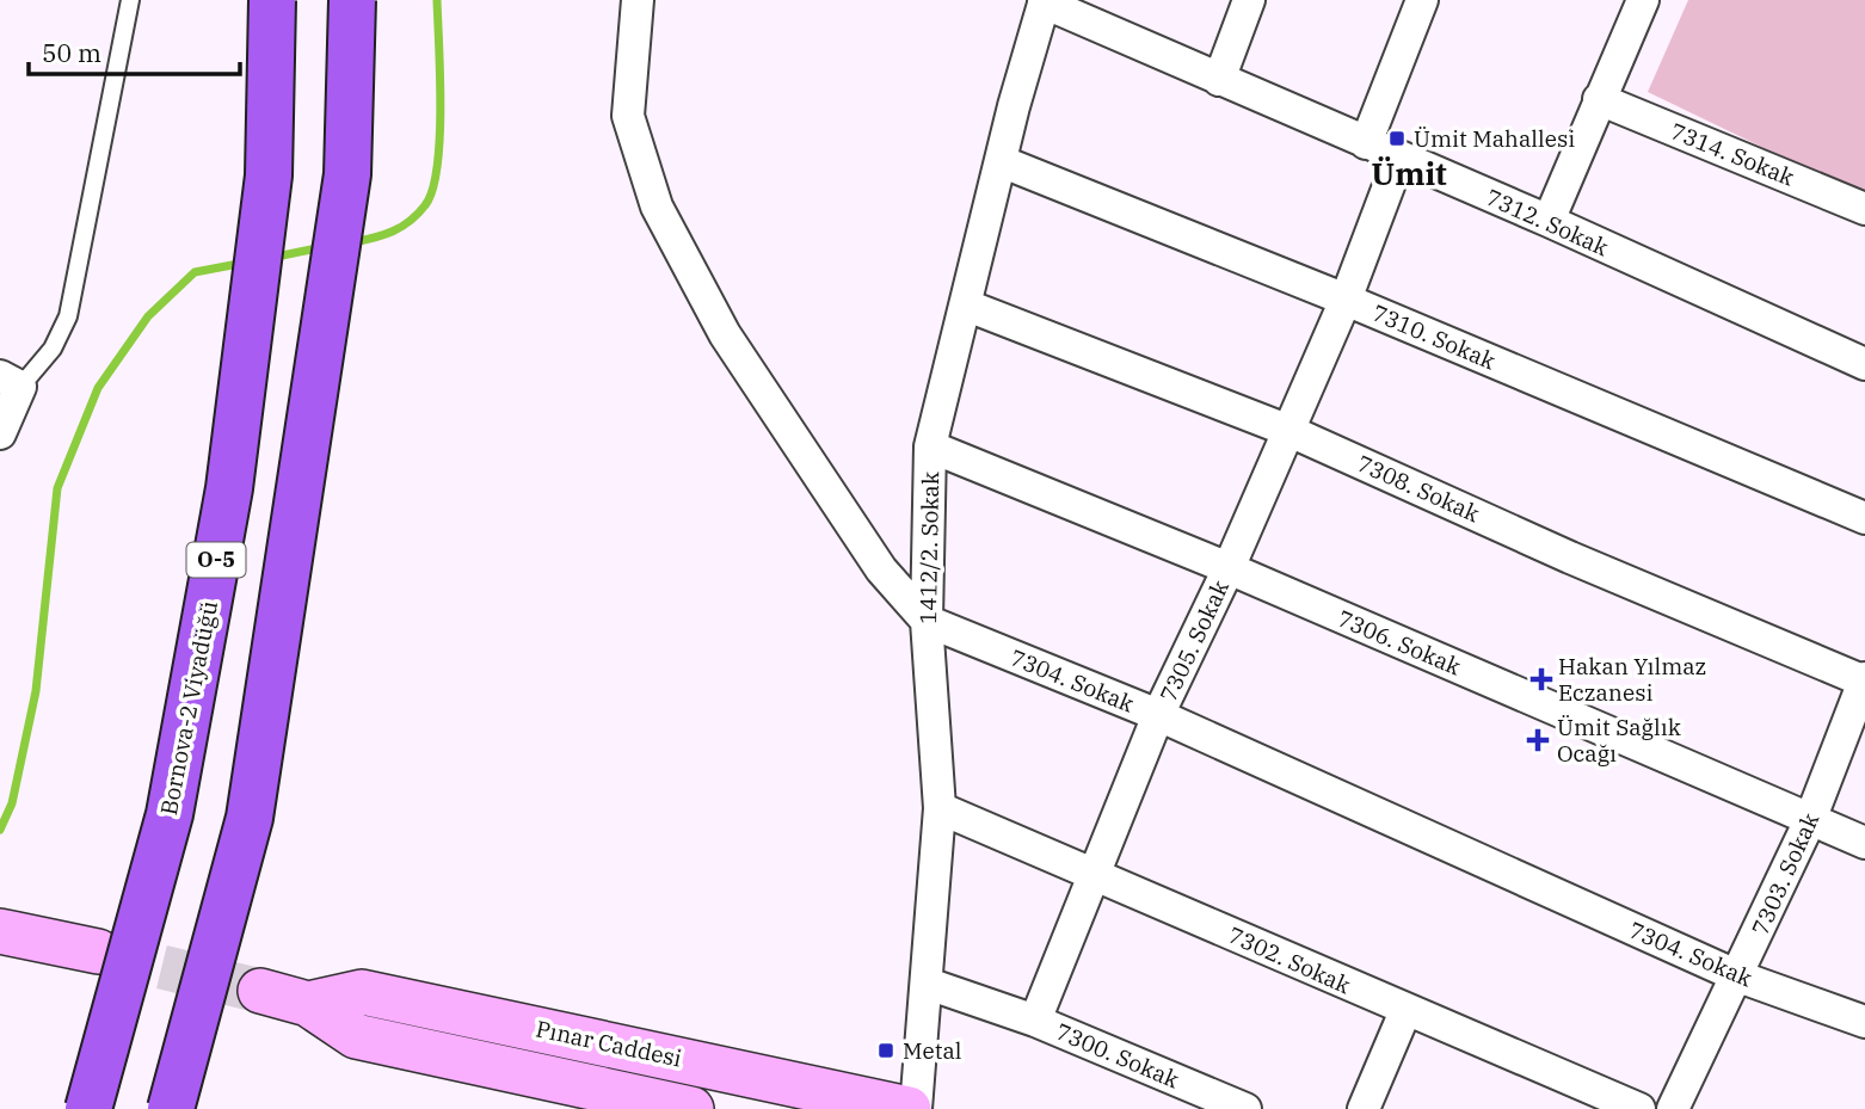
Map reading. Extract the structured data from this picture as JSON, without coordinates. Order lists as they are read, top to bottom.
{
  "streets": {
    "highway": ["O-5", "Bornova-2 Viyadüğü"],
    "main road": ["Pınar Caddesi"],
    "street": [
      "7314. Sokak",
      "7312. Sokak",
      "7310. Sokak",
      "7308. Sokak",
      "1412/2. Sokak",
      "7305. Sokak",
      "7306. Sokak",
      "7304. Sokak",
      "7303. Sokak",
      "7302. Sokak",
      "7300. Sokak"
    ]
  },
  "crossings": [
    ["7312. Sokak", "1412/2. Sokak"],
    ["7312. Sokak", "7305. Sokak"],
    ["7310. Sokak", "1412/2. Sokak"],
    ["7310. Sokak", "7305. Sokak"],
    ["7308. Sokak", "1412/2. Sokak"],
    ["7308. Sokak", "7305. Sokak"],
    ["7308. Sokak", "7303. Sokak"],
    ["1412/2. Sokak", "7306. Sokak"],
    ["1412/2. Sokak", "7304. Sokak"],
    ["1412/2. Sokak", "7302. Sokak"],
    ["7305. Sokak", "7306. Sokak"],
    ["7305. Sokak", "7304. Sokak"],
    ["7305. Sokak", "7302. Sokak"],
    ["7305. Sokak", "7300. Sokak"],
    ["7306. Sokak", "7303. Sokak"],
    ["7304. Sokak", "7303. Sokak"]
  ],
  "districts": ["Ümit"],
  "places": {
    "transit": ["Ümit Mahallesi", "Metal"],
    "health": ["Hakan Yılmaz Eczanesi", "Ümit Sağlık Ocağı"]
  },
  "scale_bar": "50 m"
}
